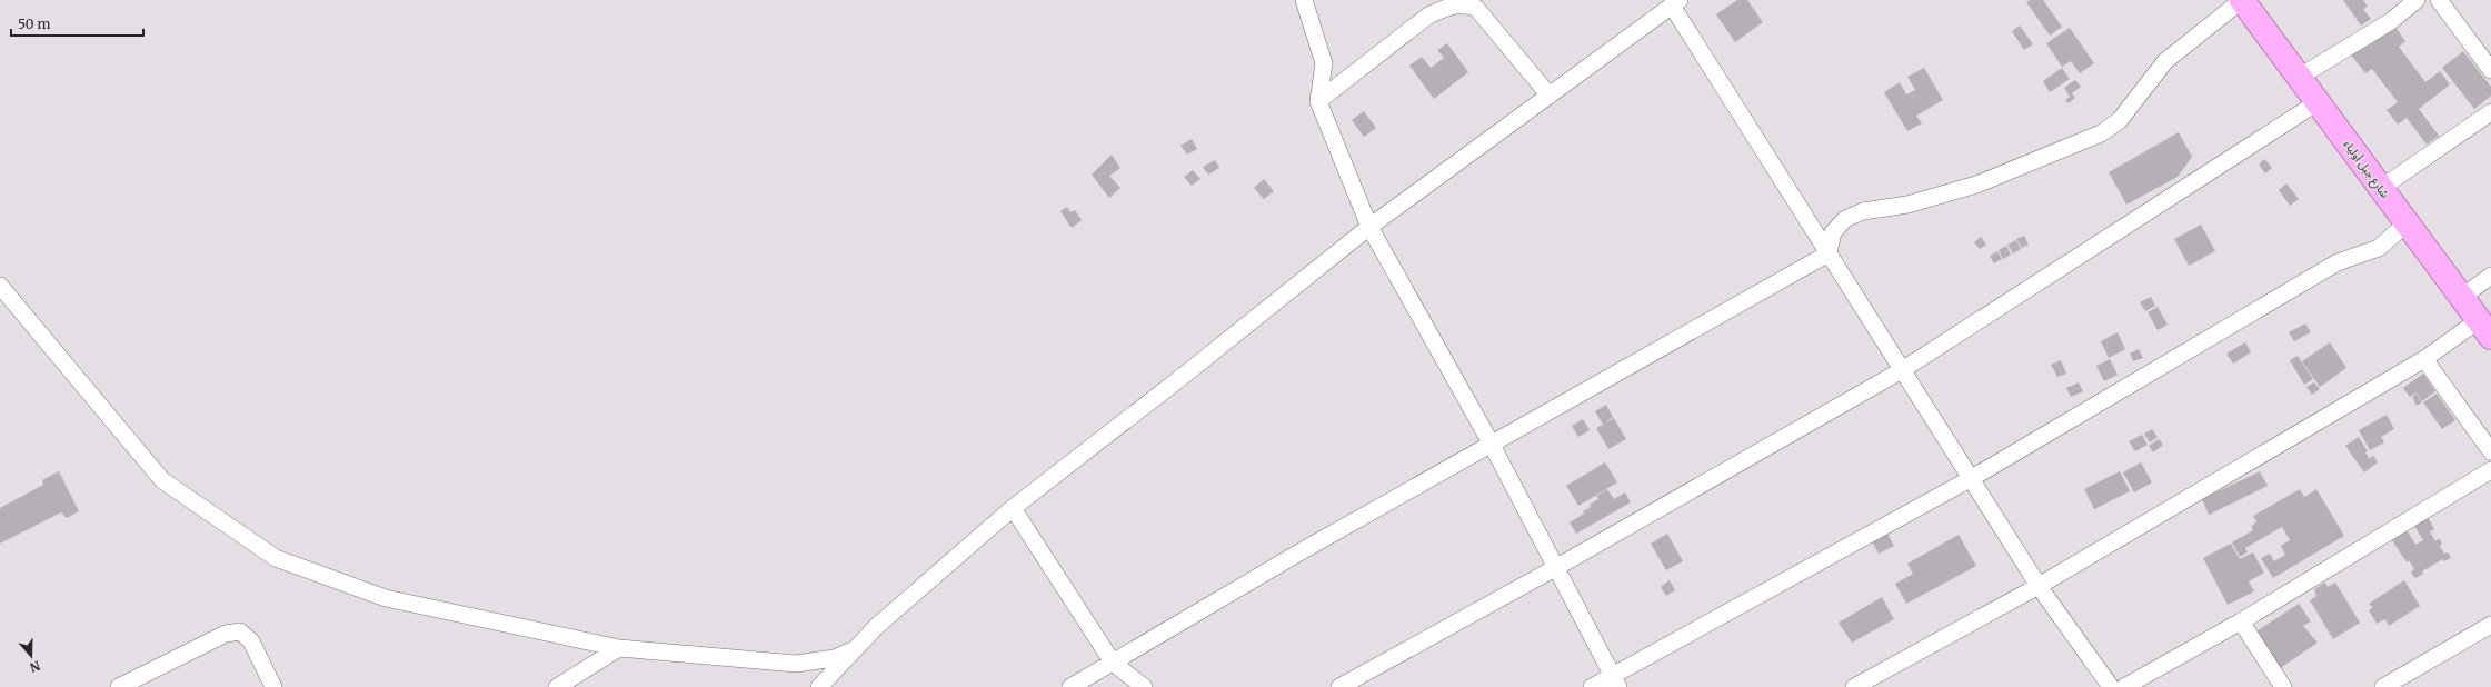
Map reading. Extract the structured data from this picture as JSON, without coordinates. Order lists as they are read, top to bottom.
{
  "streets": {
    "highway": ["شارع جبل أولياء"]
  },
  "scale_bar": "50 m",
  "north": "bottom"
}
